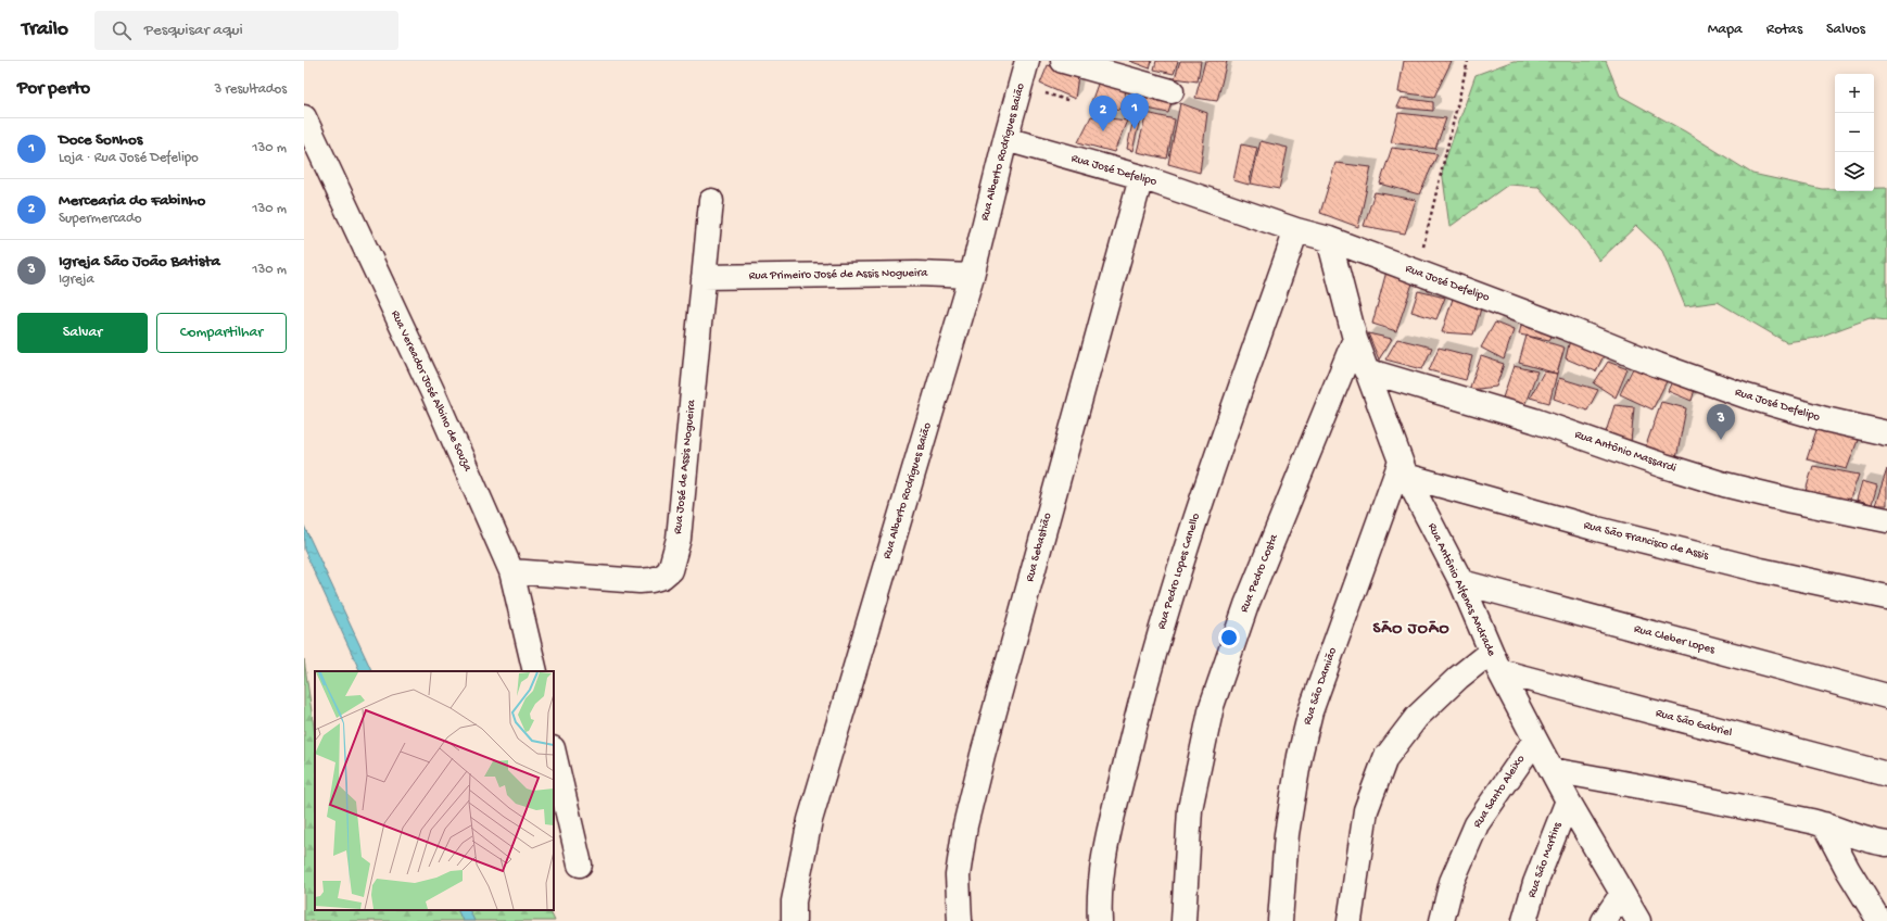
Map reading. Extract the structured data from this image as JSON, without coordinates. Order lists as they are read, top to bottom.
{
  "streets": {
    "street": [
      "Rua Alberto Rodrigues Baião",
      "Rua José Defelipo",
      "Rua Primeiro José de Assis Nogueira",
      "Rua Vereador José Albino de Souza",
      "Rua Antônio Massardi",
      "Rua José de Assis Nogueira",
      "Rua São Francisco de Assis",
      "Rua Sebastião",
      "Rua Pedro Lopes Canello",
      "Rua Pedro Costa",
      "Rua Antônio Alfenas Andrade",
      "Rua Cleber Lopes",
      "Rua São Damião",
      "Rua São Gabriel",
      "Rua Santo Aleixo",
      "Rua São Martins"
    ]
  },
  "crossings": [
    ["Rua Alberto Rodrigues Baião", "Rua José Defelipo"],
    ["Rua Alberto Rodrigues Baião", "Rua Primeiro José de Assis Nogueira"],
    ["Rua José Defelipo", "Rua Sebastião"],
    ["Rua José Defelipo", "Rua Pedro Lopes Canello"],
    ["Rua José Defelipo", "Rua Antônio Alfenas Andrade"],
    ["Rua Primeiro José de Assis Nogueira", "Rua José de Assis Nogueira"],
    ["Rua Vereador José Albino de Souza", "Rua José de Assis Nogueira"],
    ["Rua Antônio Massardi", "Rua Antônio Alfenas Andrade"],
    ["Rua São Francisco de Assis", "Rua Antônio Alfenas Andrade"],
    ["Rua São Francisco de Assis", "Rua São Damião"],
    ["Rua Pedro Costa", "Rua Antônio Alfenas Andrade"],
    ["Rua Antônio Alfenas Andrade", "Rua Cleber Lopes"],
    ["Rua Antônio Alfenas Andrade", "Rua São Damião"],
    ["Rua Antônio Alfenas Andrade", "Rua São Gabriel"],
    ["Rua Antônio Alfenas Andrade", "Rua Santo Aleixo"],
    ["Rua Antônio Alfenas Andrade", "Rua São Martins"]
  ],
  "districts": ["SÃO JOÃO"],
  "page": {
    "header": "Trailo",
    "search": "Pesquisar aqui",
    "nav": ["Mapa", "Rotas", "Salvos"],
    "heading": ["Por perto", "3 resultados"],
    "map_buttons": ["+", "−"],
    "pins": ["1", "2", "3"],
    "list": [
      {
        "mark": "1",
        "name": "Doce Sonhos",
        "note": "Loja · Rua José Defelipo",
        "value": "130 m"
      },
      {
        "mark": "2",
        "name": "Mercearia do Fabinho",
        "note": "Supermercado",
        "value": "130 m"
      },
      {
        "mark": "3",
        "name": "Igreja São João Batista",
        "note": "Igreja",
        "value": "130 m"
      }
    ],
    "buttons": ["Salvar", "Compartilhar"]
  }
}
